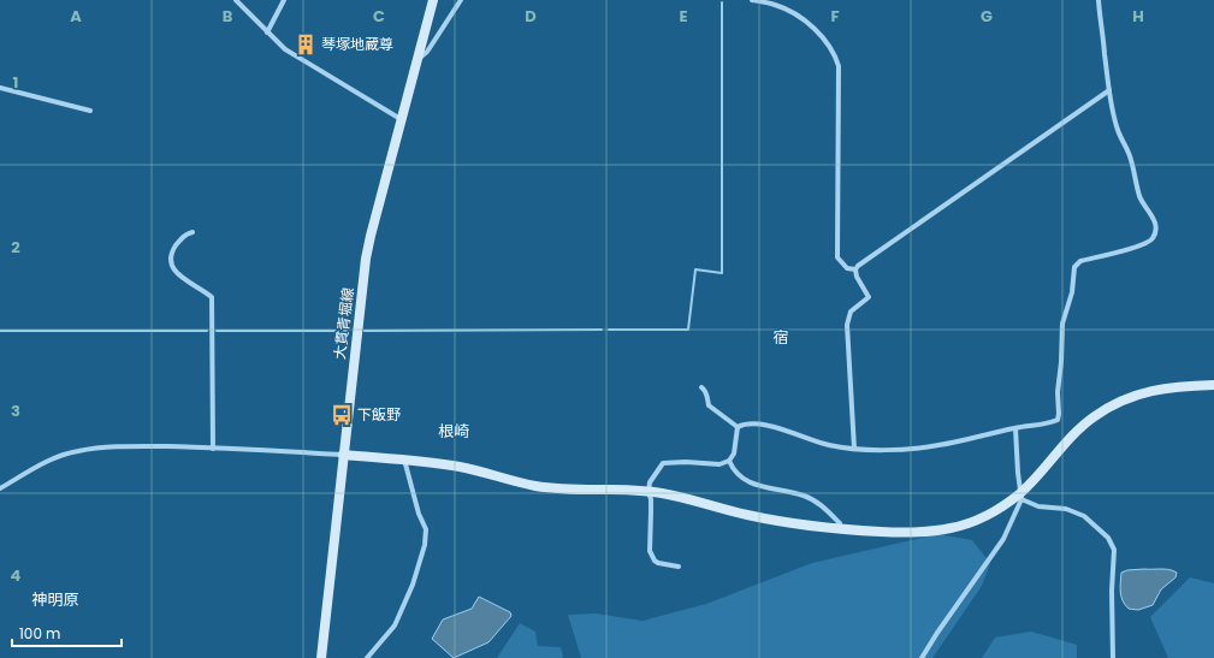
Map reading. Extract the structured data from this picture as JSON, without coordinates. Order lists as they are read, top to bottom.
{
  "streets": {
    "street": ["大貫青堀線"]
  },
  "districts": ["宿", "根崎", "神明原"],
  "places": {
    "building": ["琴塚地蔵尊"],
    "bus stop": ["下飯野"]
  },
  "scale_bar": "100 m",
  "grid": {
    "columns": [
      "A",
      "B",
      "C",
      "D",
      "E",
      "F",
      "G",
      "H"
    ],
    "rows": [
      "1",
      "2",
      "3",
      "4"
    ]
  }
}
